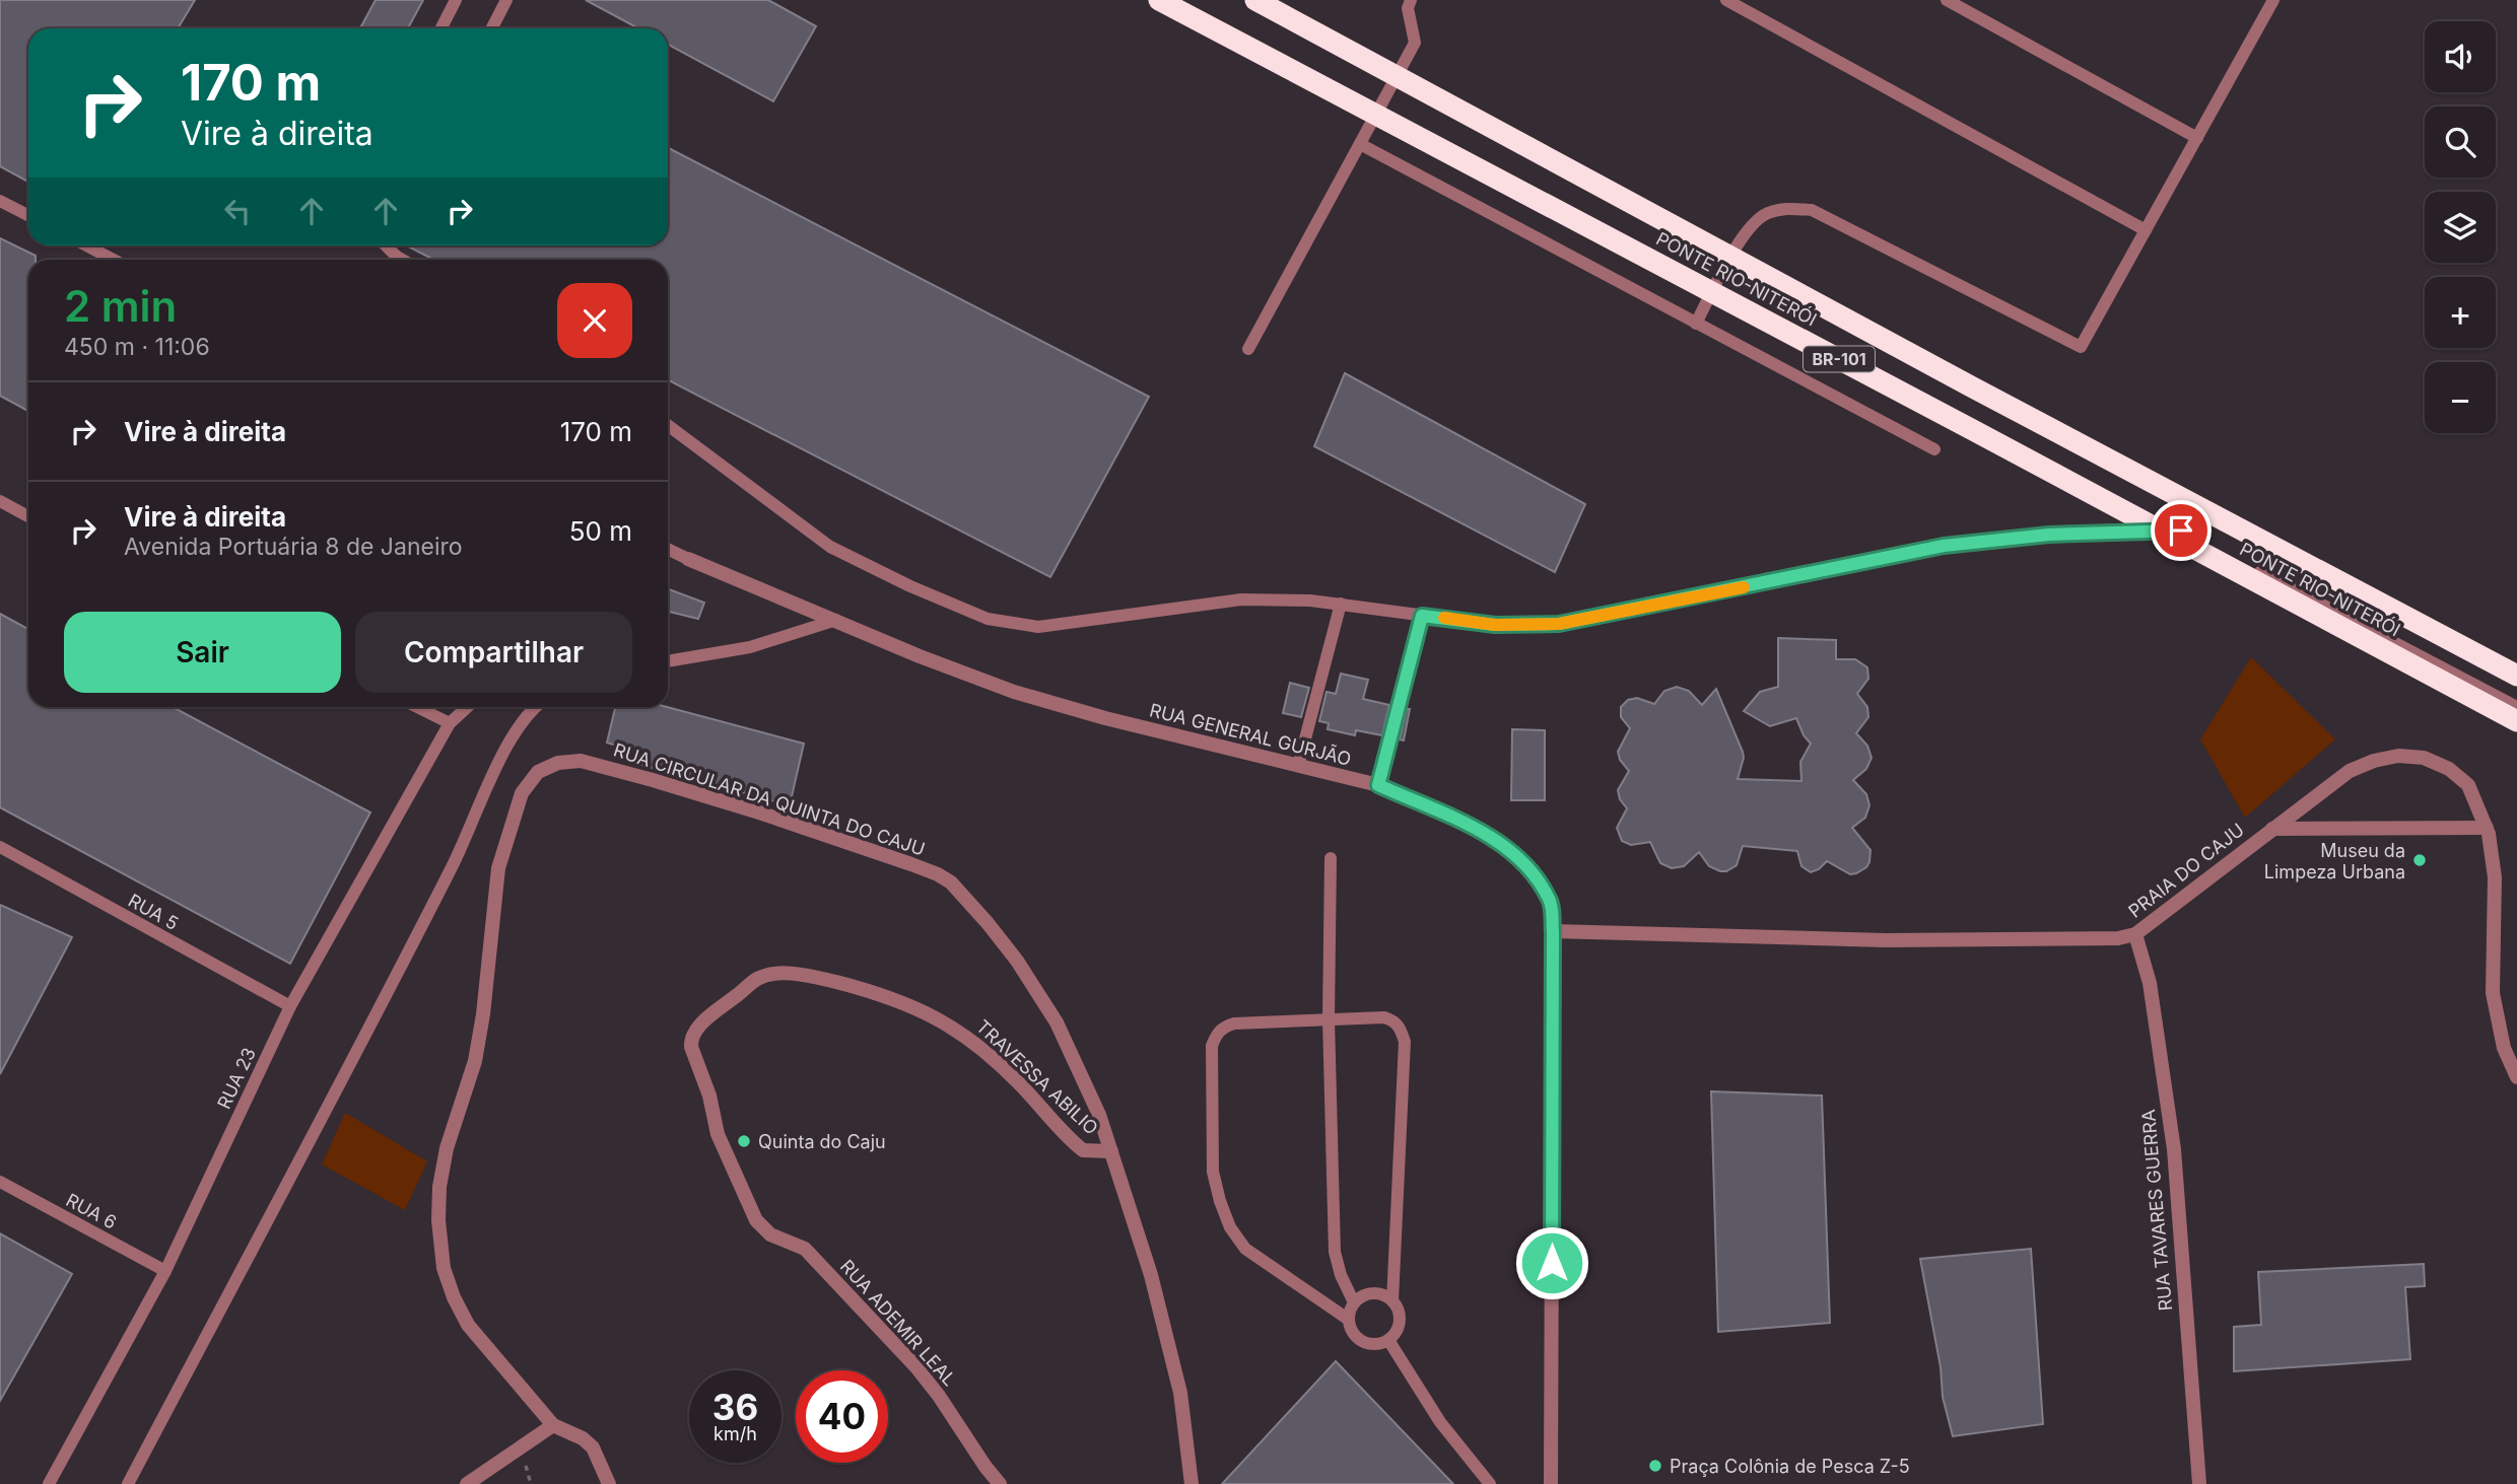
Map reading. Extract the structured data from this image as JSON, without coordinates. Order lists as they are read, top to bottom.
{
  "streets": {
    "highway": ["PONTE RIO-NITERÓI", "BR-101"],
    "street": [
      "RUA GENERAL GURJÃO",
      "RUA CIRCULAR DA QUINTA DO CAJU",
      "PRAIA DO CAJU",
      "TRAVESSA ABILIO",
      "RUA TAVARES GUERRA",
      "RUA ADEMIR LEAL"
    ],
    "lane": ["RUA 5", "RUA 23", "RUA 6"]
  },
  "crossings": [
    ["RUA GENERAL GURJÃO", "PRAIA DO CAJU"],
    ["RUA CIRCULAR DA QUINTA DO CAJU", "TRAVESSA ABILIO"],
    ["PRAIA DO CAJU", "RUA TAVARES GUERRA"],
    ["RUA 5", "RUA 23"],
    ["TRAVESSA ABILIO", "RUA ADEMIR LEAL"],
    ["RUA 23", "RUA 6"]
  ],
  "places": ["Museu da Limpeza Urbana", "Quinta do Caju", "Praça Colônia de Pesca Z-5"],
  "page": {
    "map_buttons": ["+", "−"],
    "turn": ["170 m", "Vire à direita"],
    "heading": ["2 min", "450 m · 11:06"],
    "list": [
      {
        "name": "Vire à direita",
        "value": "170 m"
      },
      {
        "name": "Vire à direita",
        "note": "Avenida Portuária 8 de Janeiro",
        "value": "50 m"
      }
    ],
    "buttons": ["Sair", "Compartilhar"],
    "speed": "36 km/h",
    "limit": "40"
  }
}
